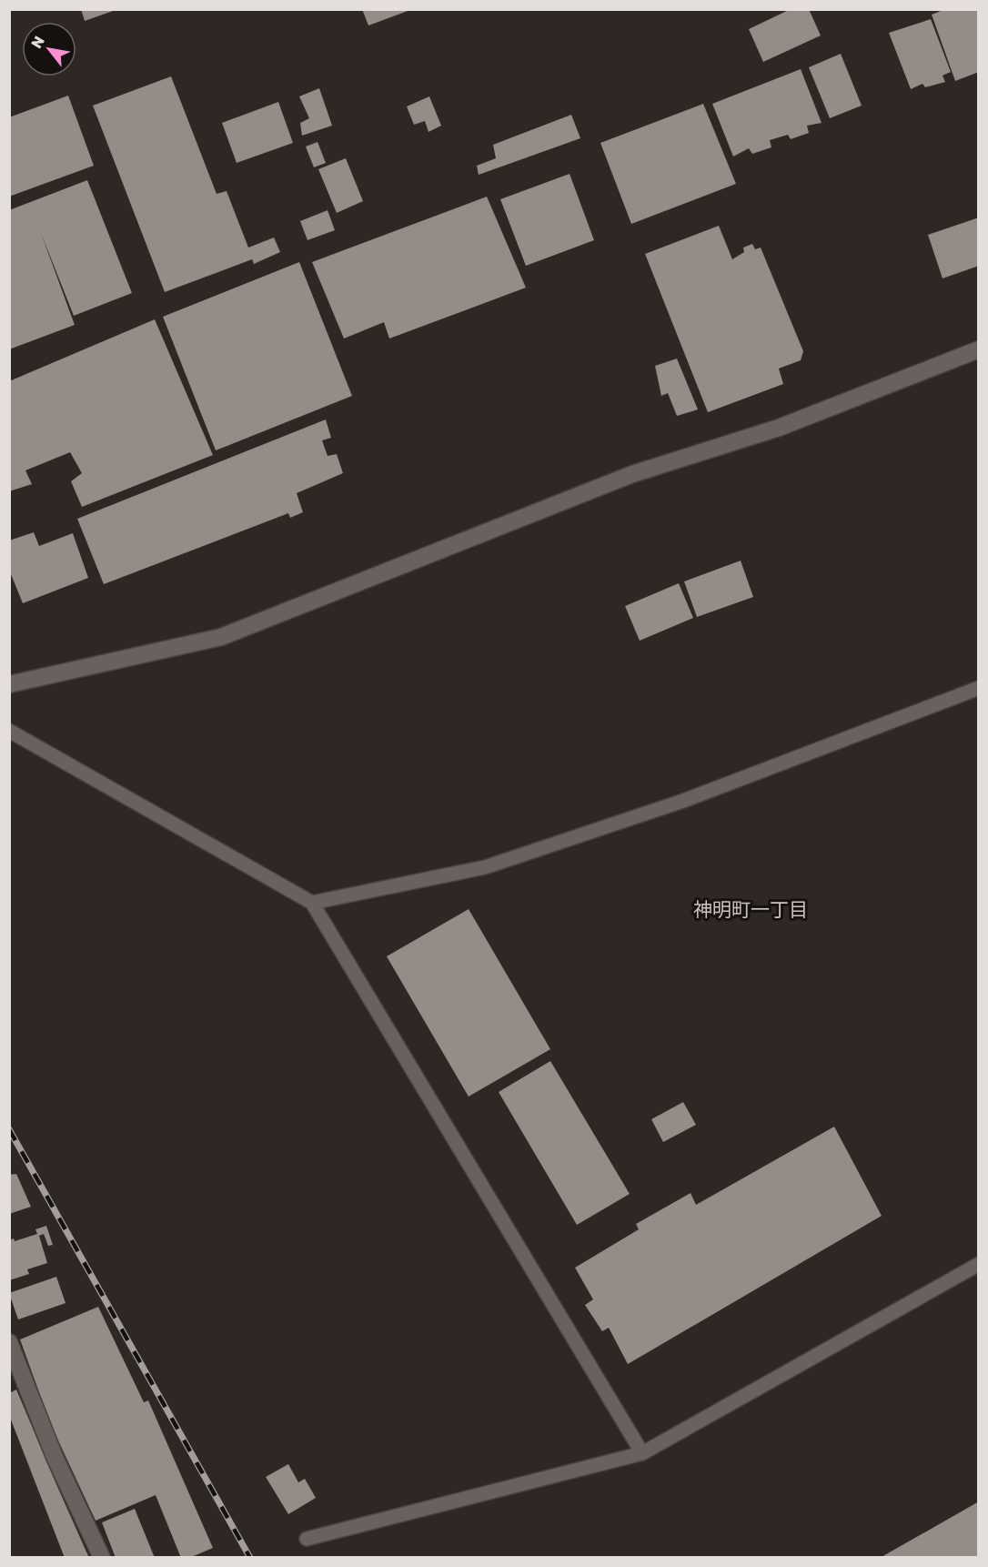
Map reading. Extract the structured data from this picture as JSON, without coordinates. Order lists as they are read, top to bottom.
{
  "districts": ["神明町一丁目"],
  "north": "top left"
}
